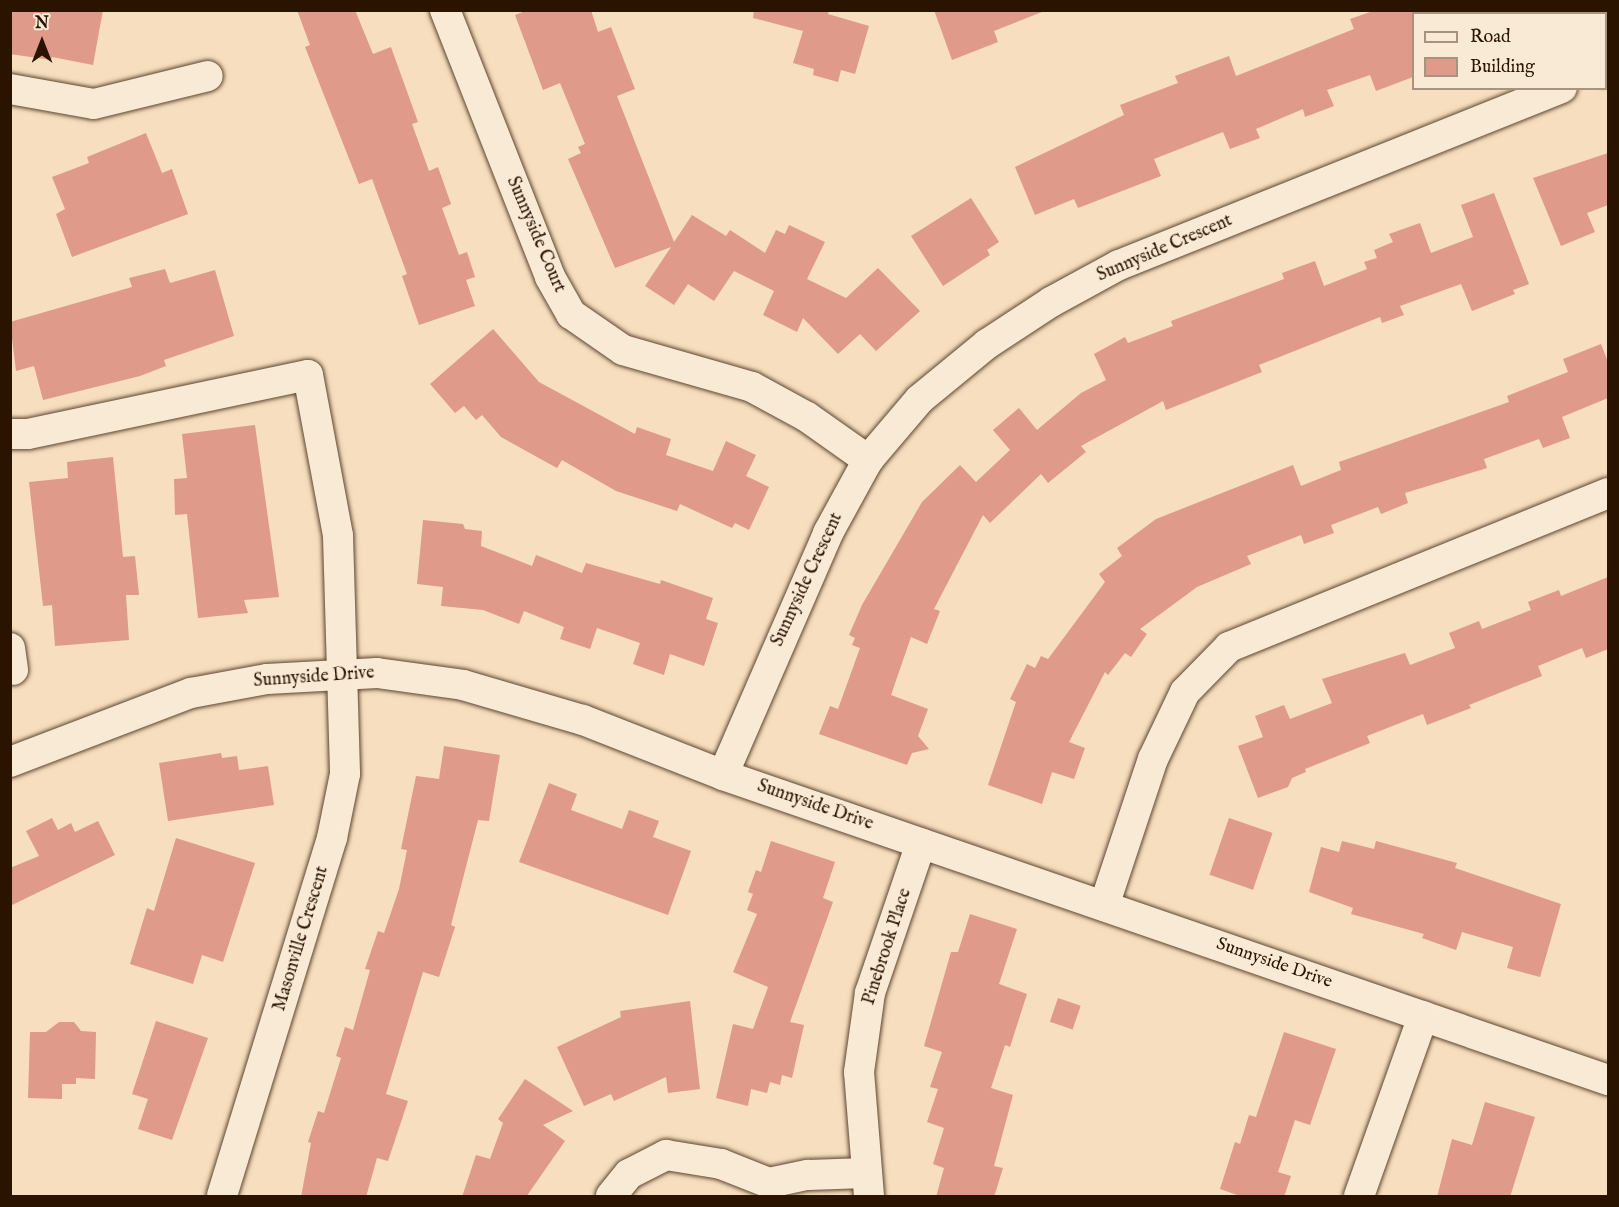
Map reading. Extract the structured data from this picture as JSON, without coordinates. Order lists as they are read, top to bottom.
{
  "streets": {
    "street": [
      "Sunnyside Court",
      "Sunnyside Crescent",
      "Sunnyside Drive",
      "Masonville Crescent",
      "Pinebrook Place"
    ]
  },
  "crossings": [
    ["Sunnyside Court", "Sunnyside Crescent"],
    ["Sunnyside Crescent", "Sunnyside Drive"],
    ["Sunnyside Drive", "Masonville Crescent"],
    ["Sunnyside Drive", "Pinebrook Place"]
  ],
  "legend": ["Road", "Building"],
  "north": "top"
}
